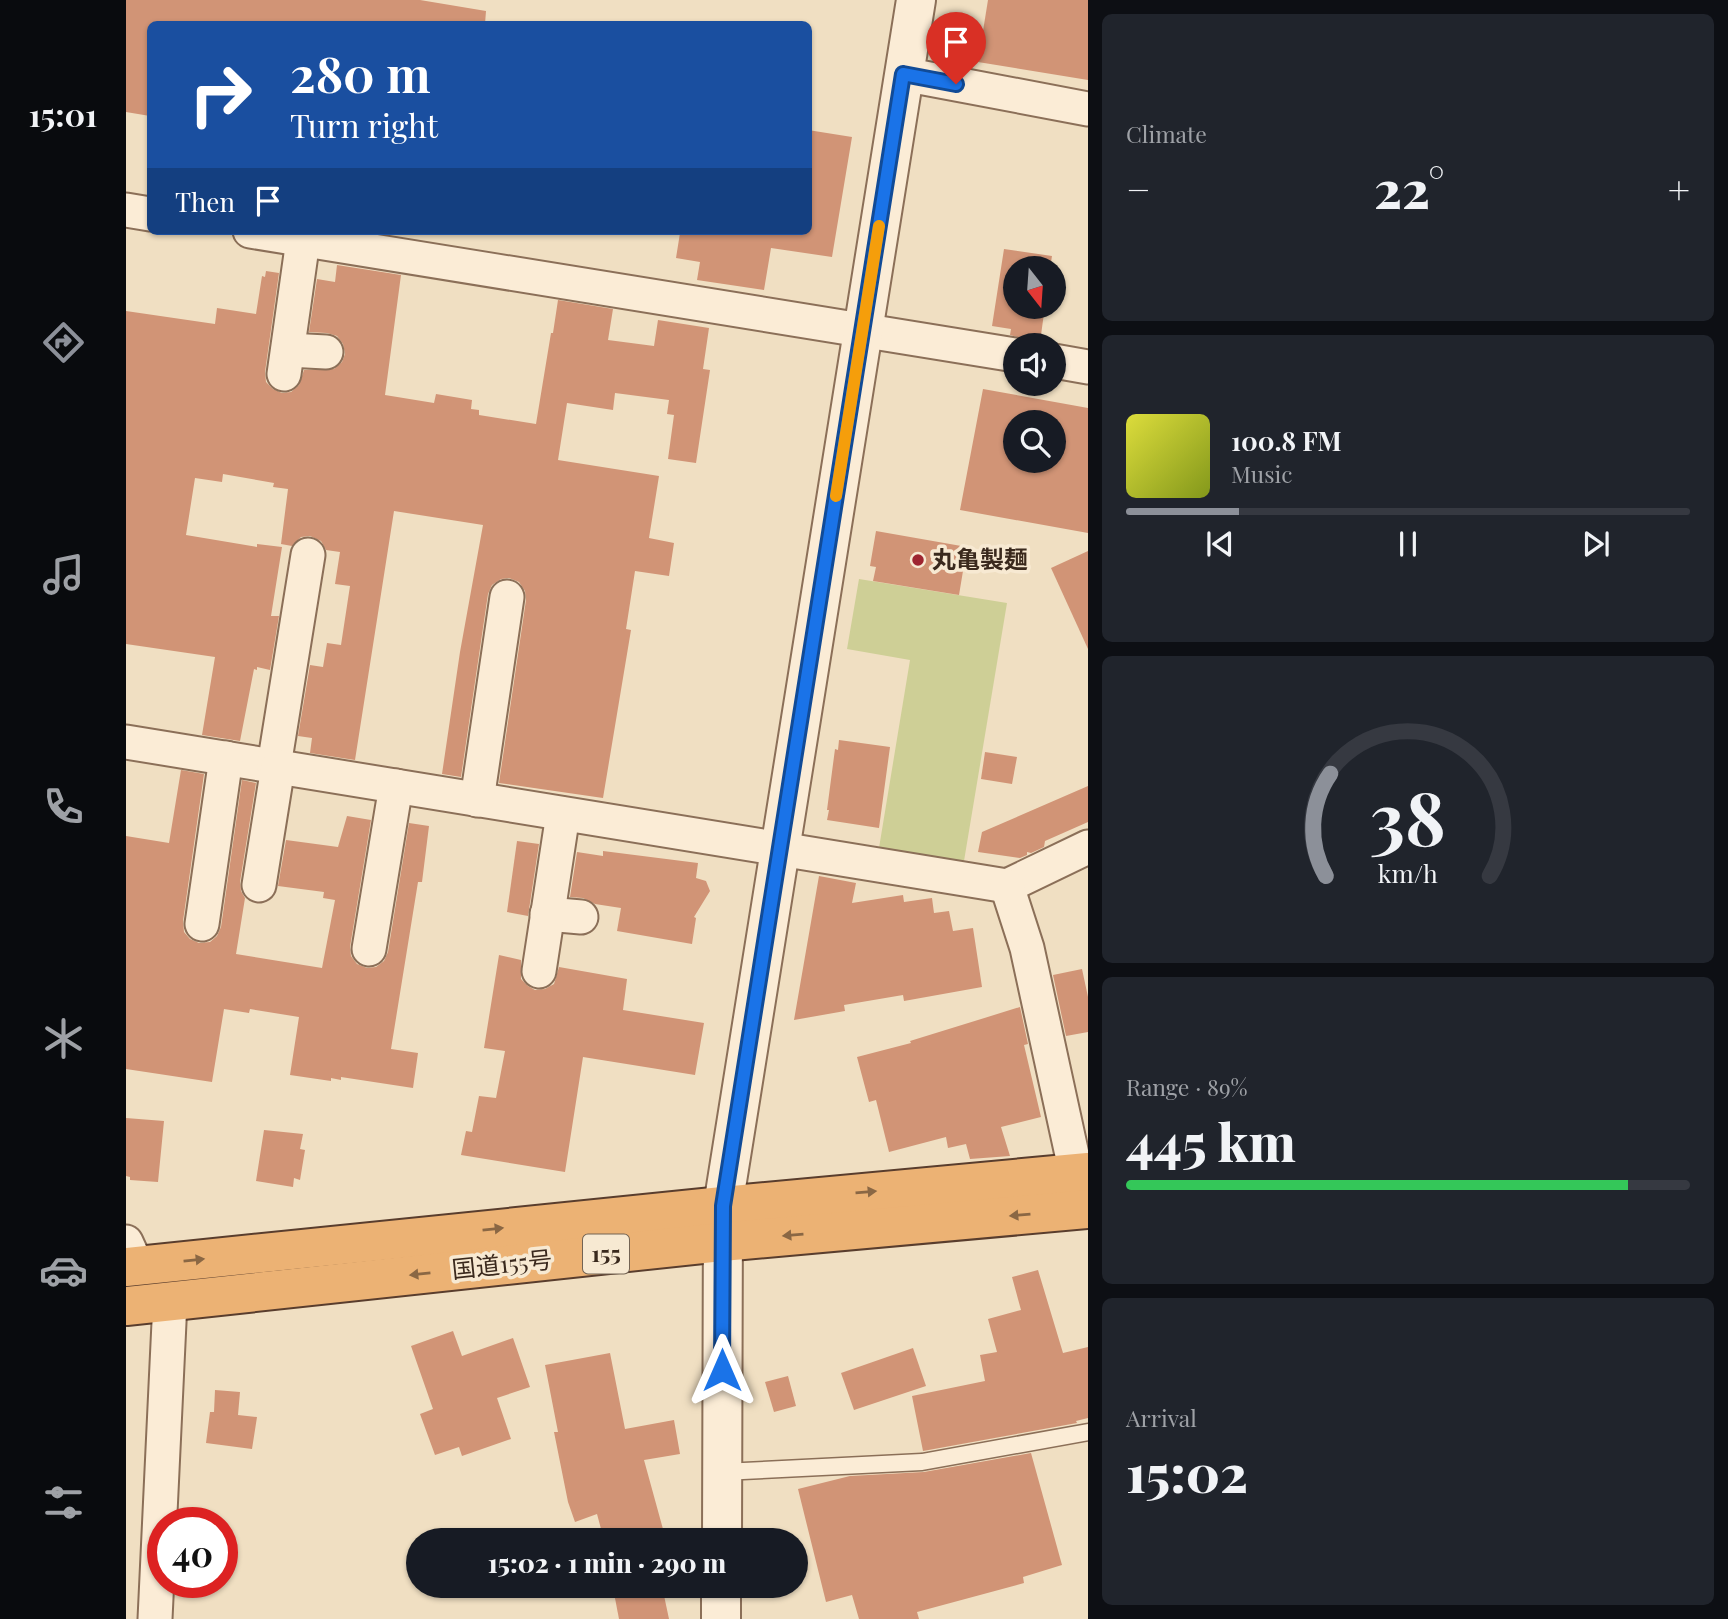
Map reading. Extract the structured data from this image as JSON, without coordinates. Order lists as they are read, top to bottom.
{
  "streets": {
    "highway": ["155", "国道155号"]
  },
  "places": ["丸亀製麺"],
  "north": "bottom",
  "page": {
    "tabs": "15:01",
    "tile": [
      "Climate",
      ["Range · 89%", "445 km"],
      ["Arrival", "15:02"]
    ],
    "turn": ["280 m", "Turn right"],
    "heat": ["−", "22°", "+"],
    "then": "Then",
    "song": ["100.8 FM", "Music"],
    "limit": "40",
    "trip": "15:02 · 1 min · 290 m",
    "gauge": ["38", "km/h"]
  }
}
